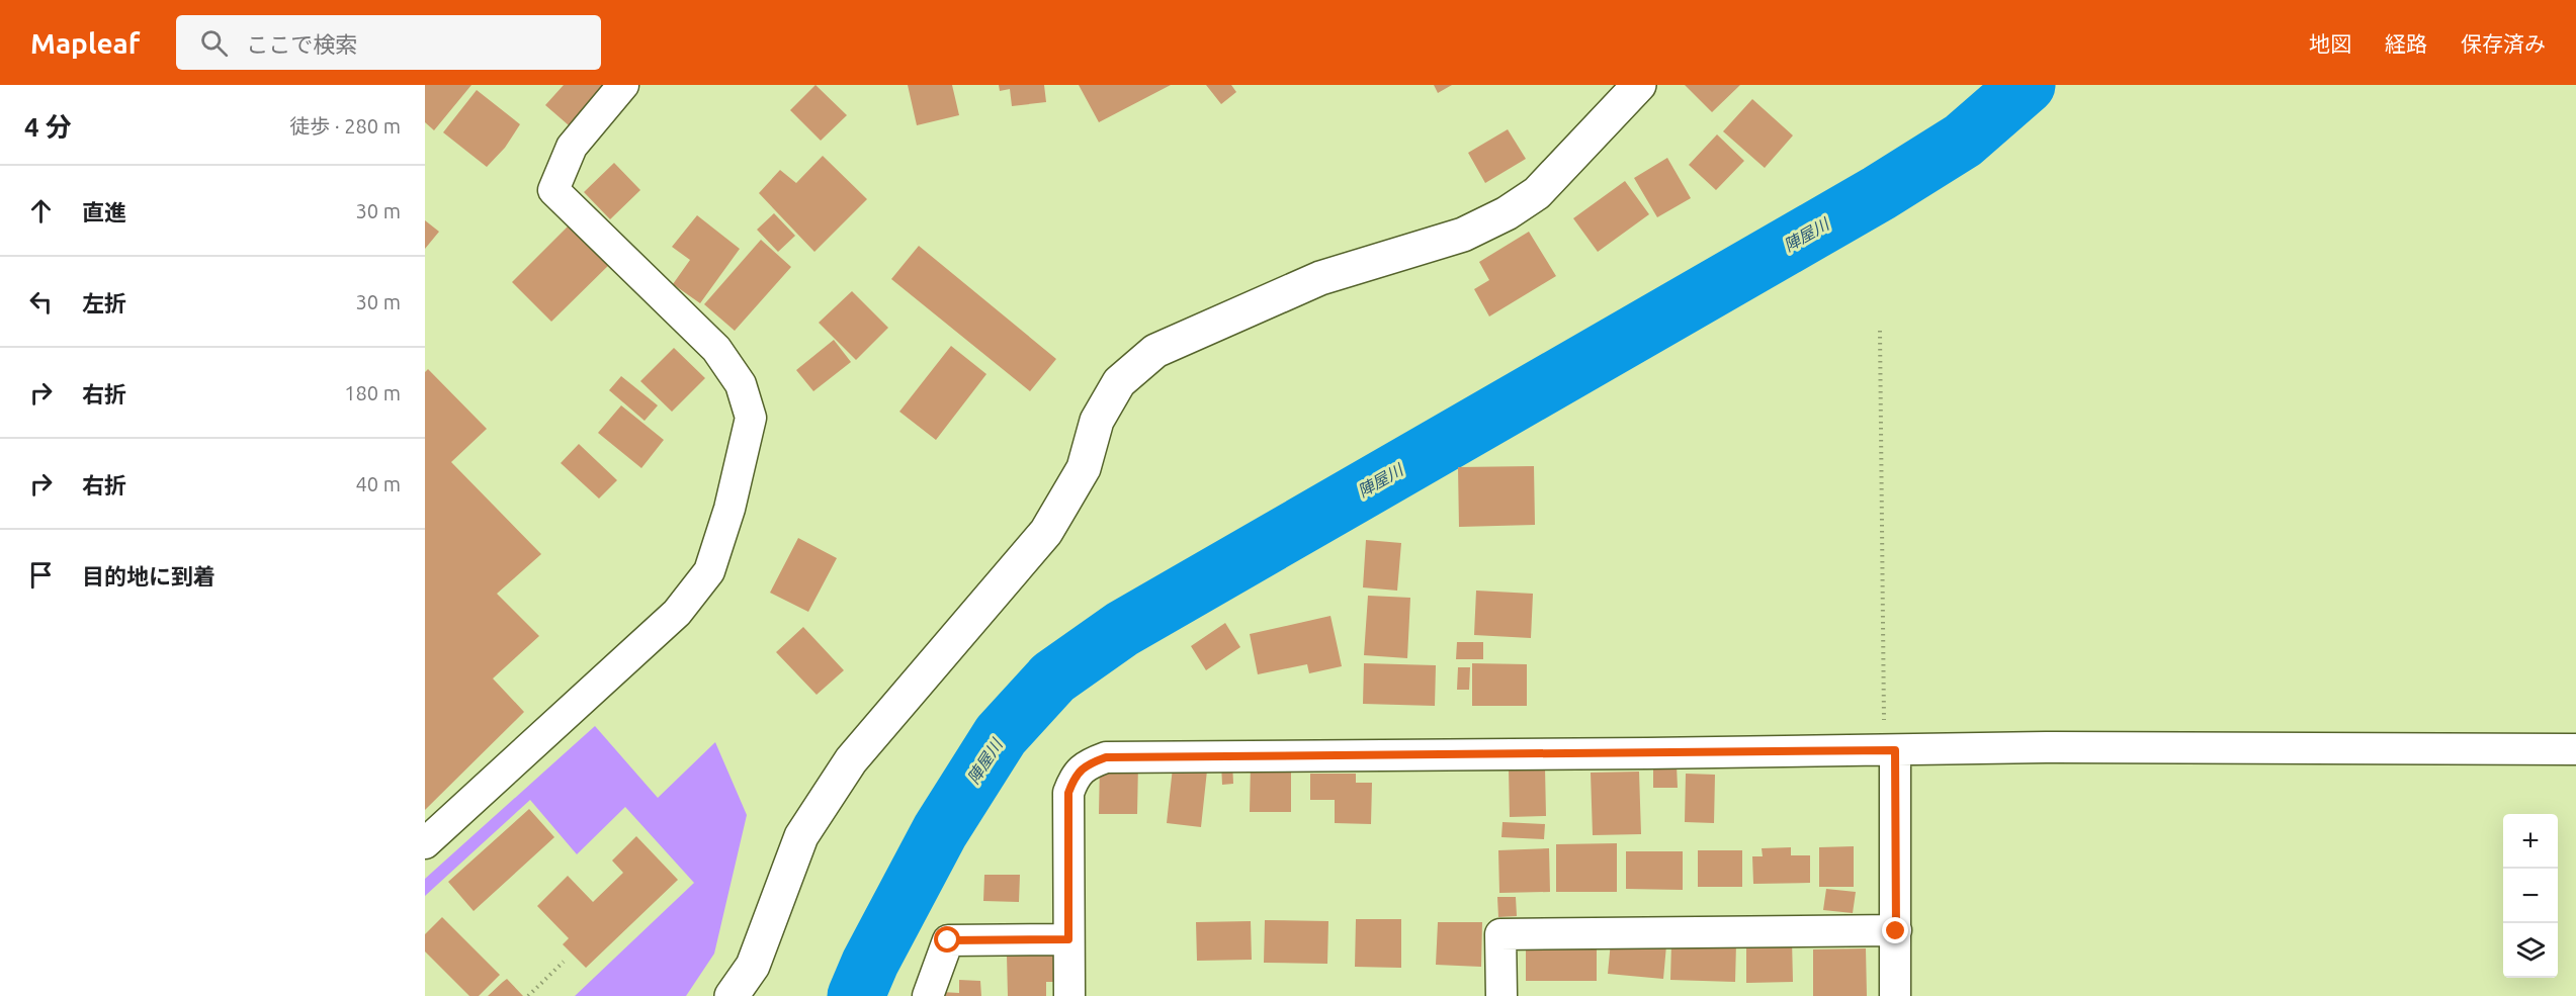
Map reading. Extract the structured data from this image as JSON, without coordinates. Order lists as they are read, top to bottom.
{
  "water": ["陣屋川"],
  "page": {
    "header": "Mapleaf",
    "search": "ここで検索",
    "nav": ["地図", "経路", "保存済み"],
    "heading": ["4 分", "徒歩 · 280 m"],
    "list": [
      ["直進", "30 m"],
      ["左折", "30 m"],
      ["右折", "180 m"],
      ["右折", "40 m"],
      "目的地に到着"
    ],
    "map_buttons": ["+", "−"]
  }
}
